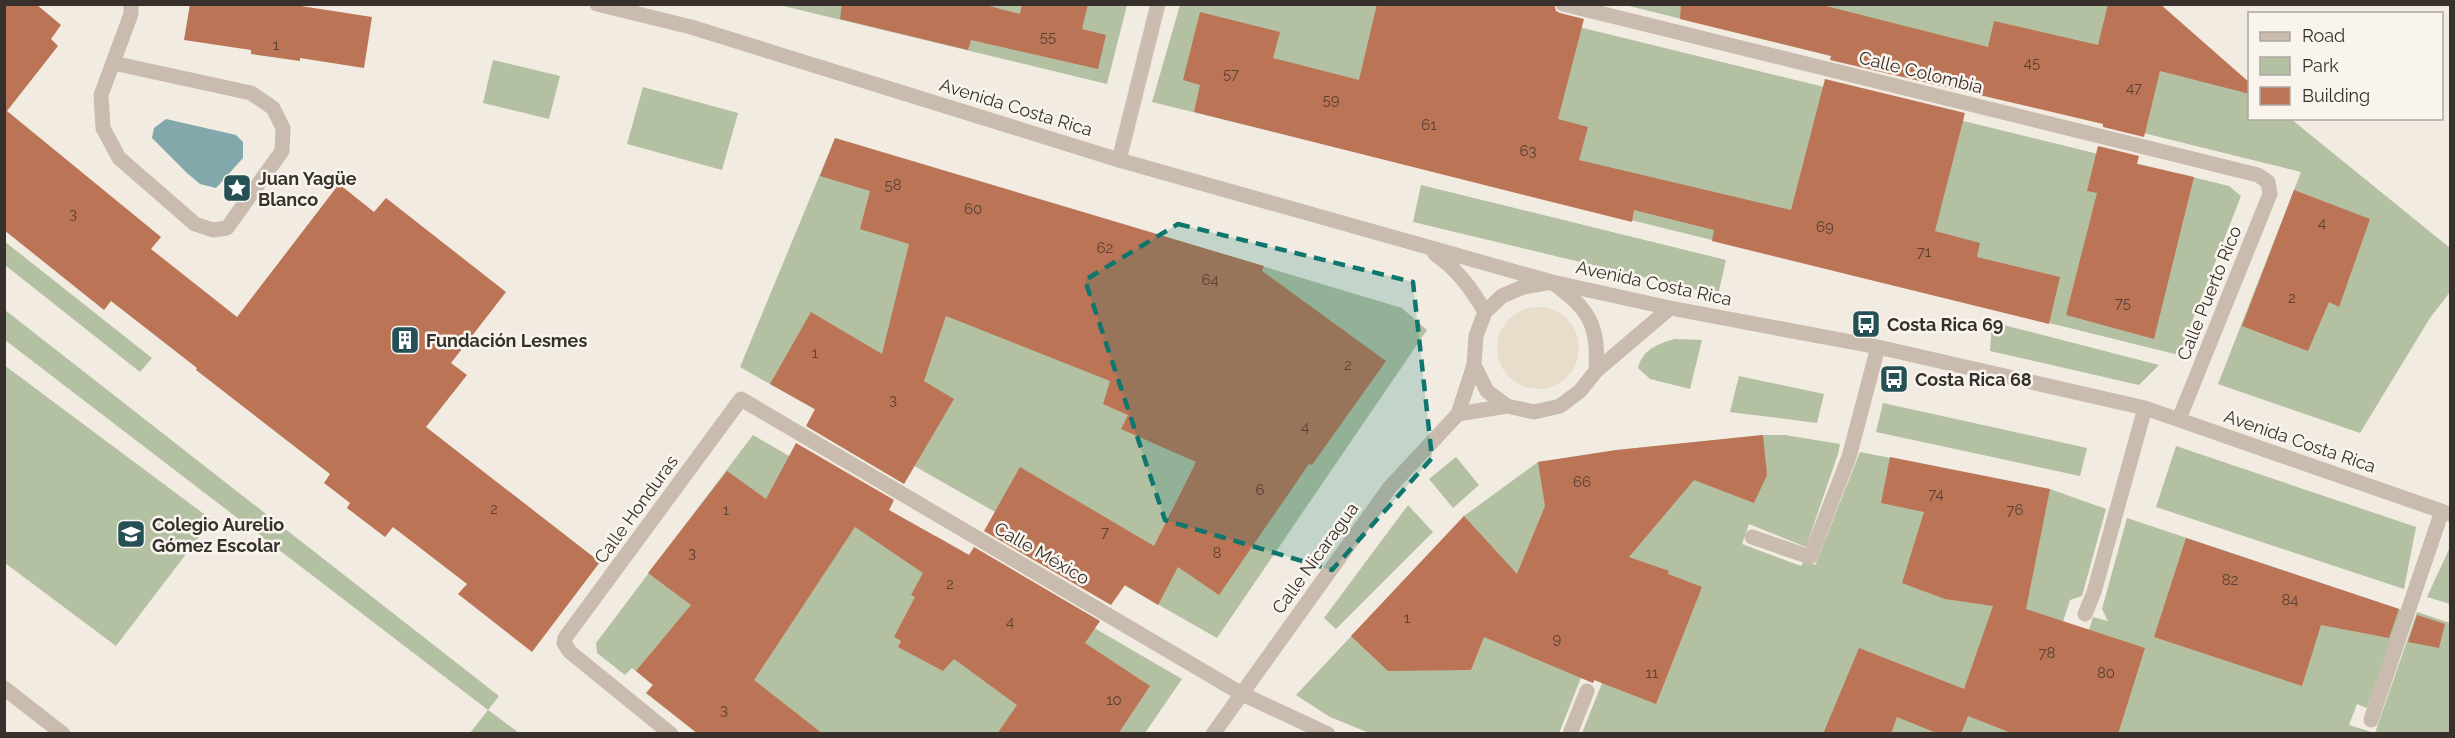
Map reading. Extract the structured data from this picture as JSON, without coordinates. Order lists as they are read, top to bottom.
{
  "streets": {
    "street": [
      "Calle Colombia",
      "Avenida Costa Rica",
      "Calle Puerto Rico",
      "Calle Honduras",
      "Calle México",
      "Calle Nicaragua"
    ]
  },
  "crossings": [
    ["Calle Colombia", "Calle Puerto Rico"],
    ["Avenida Costa Rica", "Calle Puerto Rico"],
    ["Avenida Costa Rica", "Calle Nicaragua"],
    ["Calle Honduras", "Calle México"],
    ["Calle México", "Calle Nicaragua"]
  ],
  "places": {
    "place": ["Juan Yagüe Blanco"],
    "bus stop": ["Costa Rica 69", "Costa Rica 68"],
    "building": ["Fundación Lesmes"],
    "school or university": ["Colegio Aurelio Gómez Escolar"]
  },
  "house_numbers": [
    "55",
    "1",
    "45",
    "57",
    "47",
    "59",
    "61",
    "63",
    "58",
    "60",
    "3",
    "4",
    "69",
    "62",
    "71",
    "64",
    "2",
    "75",
    "1",
    "2",
    "3",
    "4",
    "66",
    "6",
    "74",
    "2",
    "1",
    "76",
    "7",
    "3",
    "8",
    "82",
    "2",
    "84",
    "1",
    "4",
    "9",
    "78",
    "11",
    "80",
    "10",
    "3"
  ],
  "legend": ["Road", "Park", "Building"]
}
